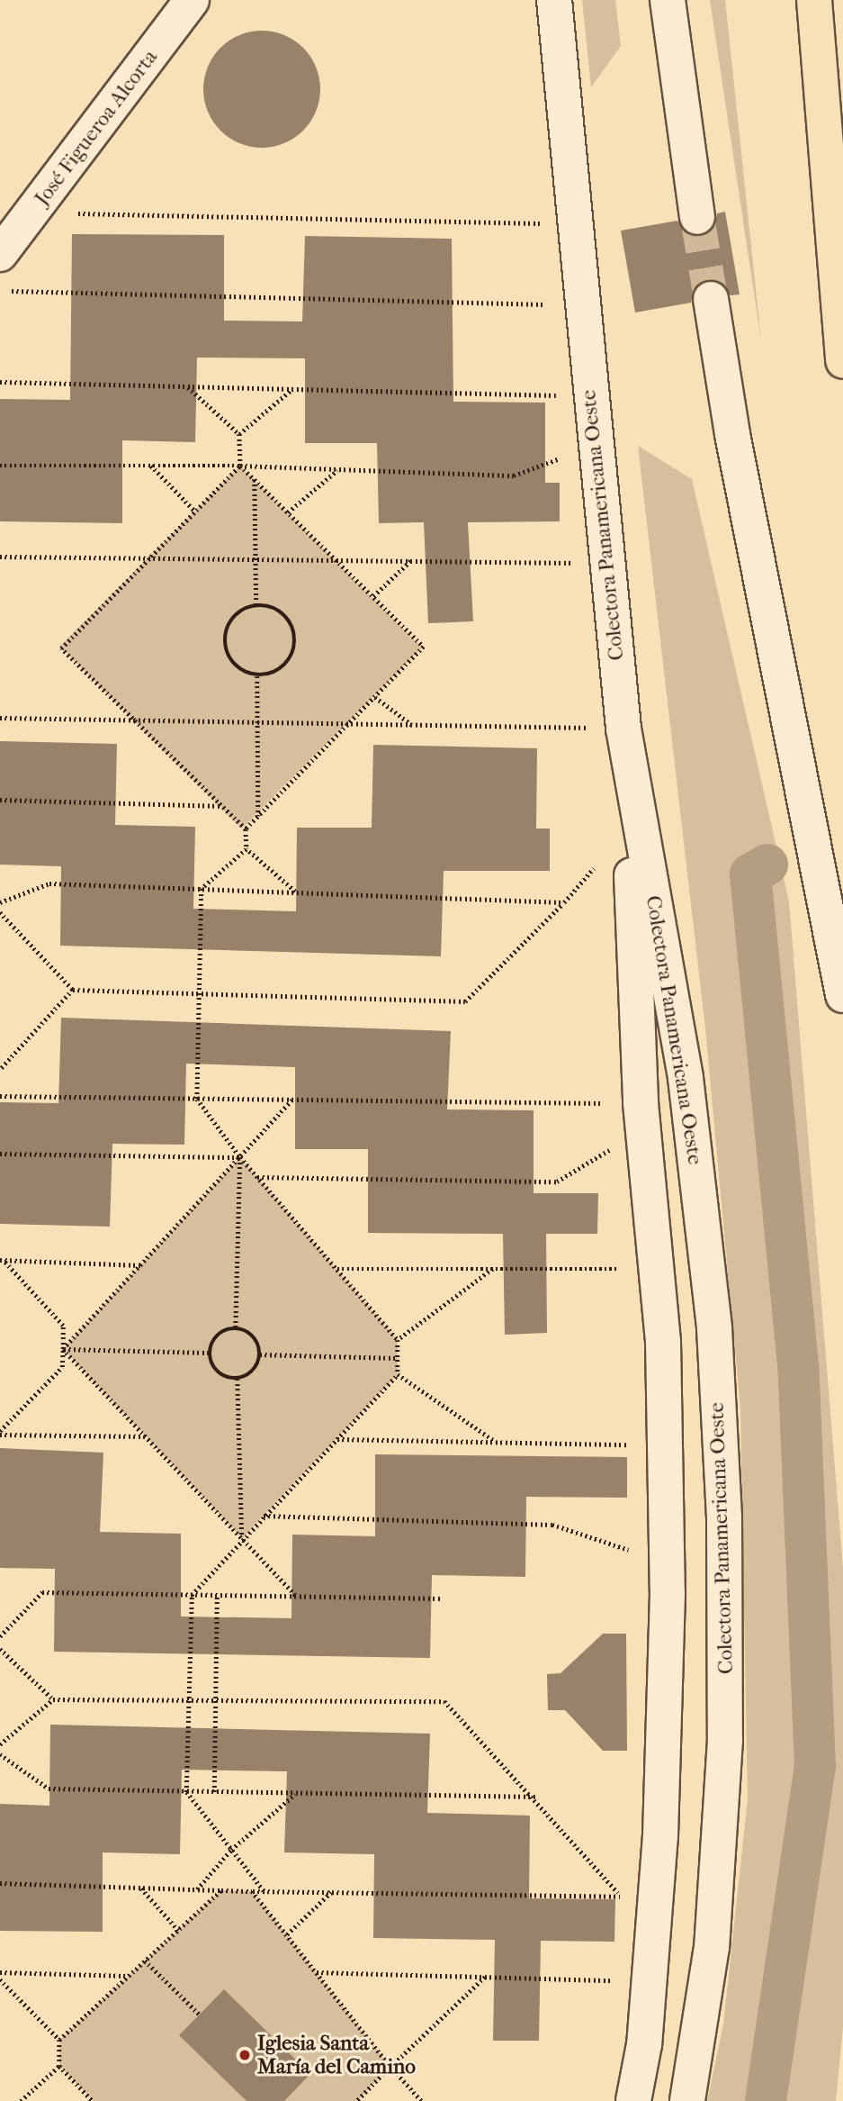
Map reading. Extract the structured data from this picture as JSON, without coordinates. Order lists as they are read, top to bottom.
{
  "streets": {
    "street": ["José Figueroa Alcorta", "Colectora Panamericana Oeste"]
  },
  "places": ["Iglesia Santa María del Camino"]
}
